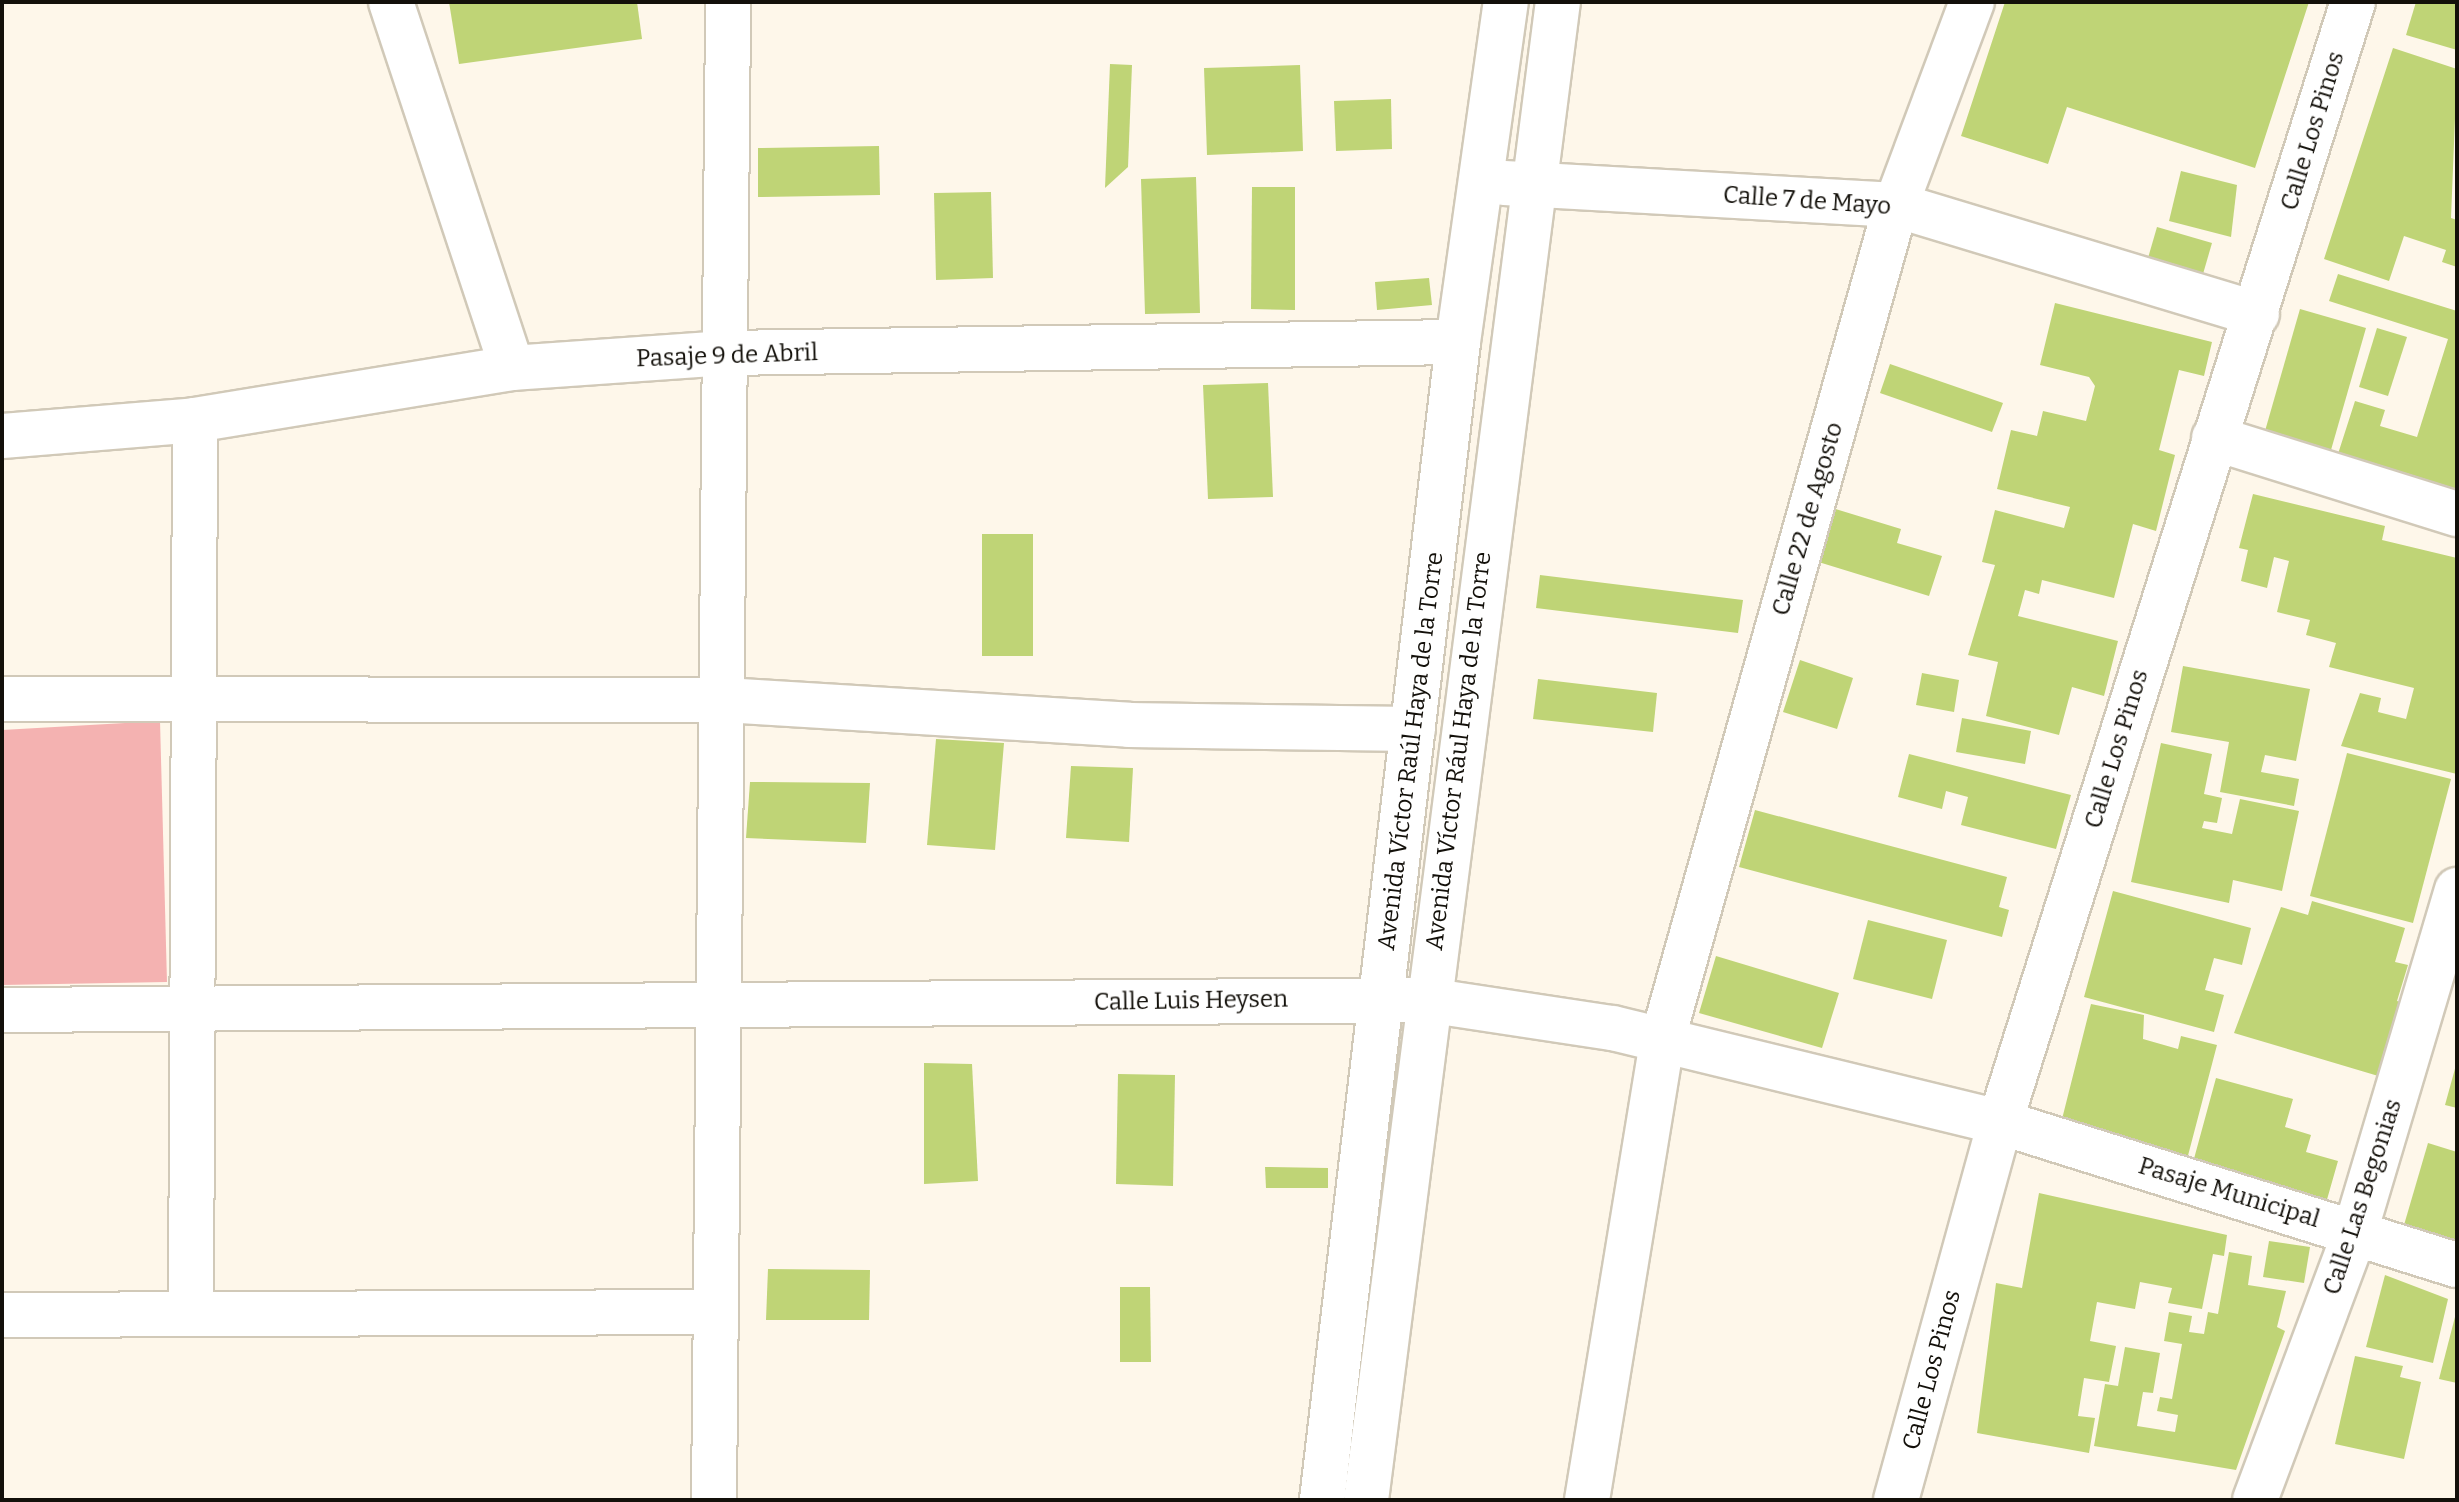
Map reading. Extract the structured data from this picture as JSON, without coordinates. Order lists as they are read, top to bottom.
{
  "streets": {
    "street": [
      "Calle Los Pinos",
      "Calle 7 de Mayo",
      "Pasaje 9 de Abril",
      "Calle 22 de Agosto",
      "Avenida Víctor Raúl Haya de la Torre",
      "Avenida Víctor Rául Haya de la Torre",
      "Calle Luis Heysen",
      "Pasaje Municipal",
      "Calle Las Begonias"
    ]
  },
  "crossings": [
    ["Calle Los Pinos", "Calle 7 de Mayo"],
    ["Calle Los Pinos", "Pasaje Municipal"],
    ["Calle 7 de Mayo", "Calle 22 de Agosto"],
    ["Calle 7 de Mayo", "Avenida Víctor Raúl Haya de la Torre"],
    ["Calle 7 de Mayo", "Avenida Víctor Rául Haya de la Torre"],
    ["Pasaje 9 de Abril", "Avenida Víctor Raúl Haya de la Torre"],
    ["Calle 22 de Agosto", "Calle Luis Heysen"],
    ["Calle 22 de Agosto", "Pasaje Municipal"],
    ["Avenida Víctor Raúl Haya de la Torre", "Calle Luis Heysen"],
    ["Avenida Víctor Rául Haya de la Torre", "Calle Luis Heysen"],
    ["Calle Luis Heysen", "Pasaje Municipal"],
    ["Pasaje Municipal", "Calle Las Begonias"]
  ]
}
